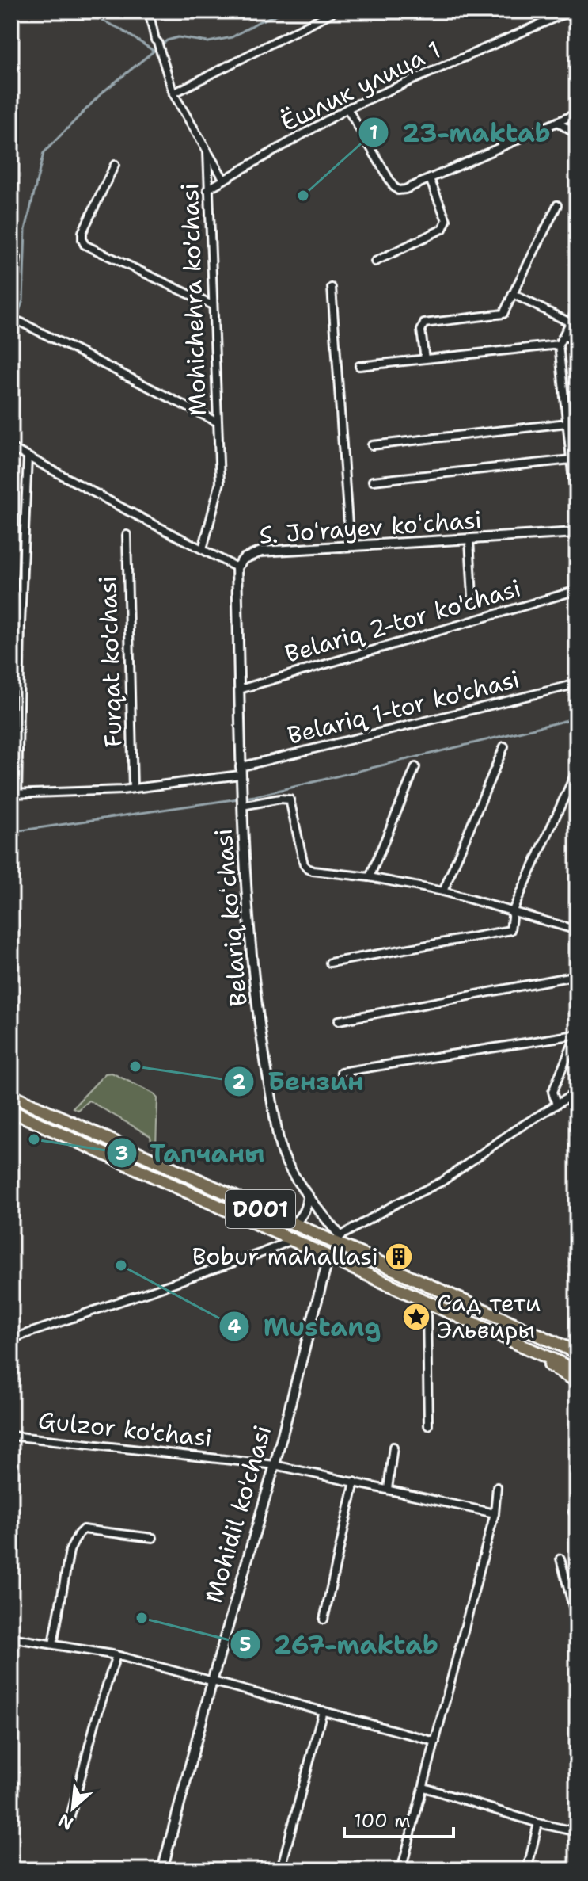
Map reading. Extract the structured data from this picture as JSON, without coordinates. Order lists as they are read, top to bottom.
{
  "streets": {
    "highway": ["D001", "Mohidil ko'chasi"],
    "street": [
      "Ёшлик улица 1",
      "Mohichehra ko'chasi",
      "S. Joʻrayev koʻchasi",
      "Belariq 2-tor ko'chasi",
      "Furqat ko'chasi",
      "Belariq 1-tor ko'chasi",
      "Belariq koʻchasi",
      "Gulzor ko'chasi"
    ]
  },
  "crossings": [
    ["Ёшлик улица 1", "Mohichehra ko'chasi"],
    ["Mohichehra ko'chasi", "S. Joʻrayev koʻchasi"],
    ["S. Joʻrayev koʻchasi", "Belariq koʻchasi"],
    ["Belariq 2-tor ko'chasi", "Belariq koʻchasi"],
    ["Furqat ko'chasi", "Belariq 1-tor ko'chasi"],
    ["Belariq 1-tor ko'chasi", "Belariq koʻchasi"],
    ["Belariq koʻchasi", "D001"],
    ["Belariq koʻchasi", "Mohidil ko'chasi"],
    ["D001", "Mohidil ko'chasi"],
    ["Gulzor ko'chasi", "Mohidil ko'chasi"]
  ],
  "places": {
    "other": [
      "23-maktab",
      "Бензин",
      "Тапчаны",
      "Mustang",
      "267-maktab"
    ],
    "building": ["Bobur mahallasi"],
    "place": ["Сад тети Эльвиры"]
  },
  "scale_bar": "100 m",
  "north": "bottom left"
}
